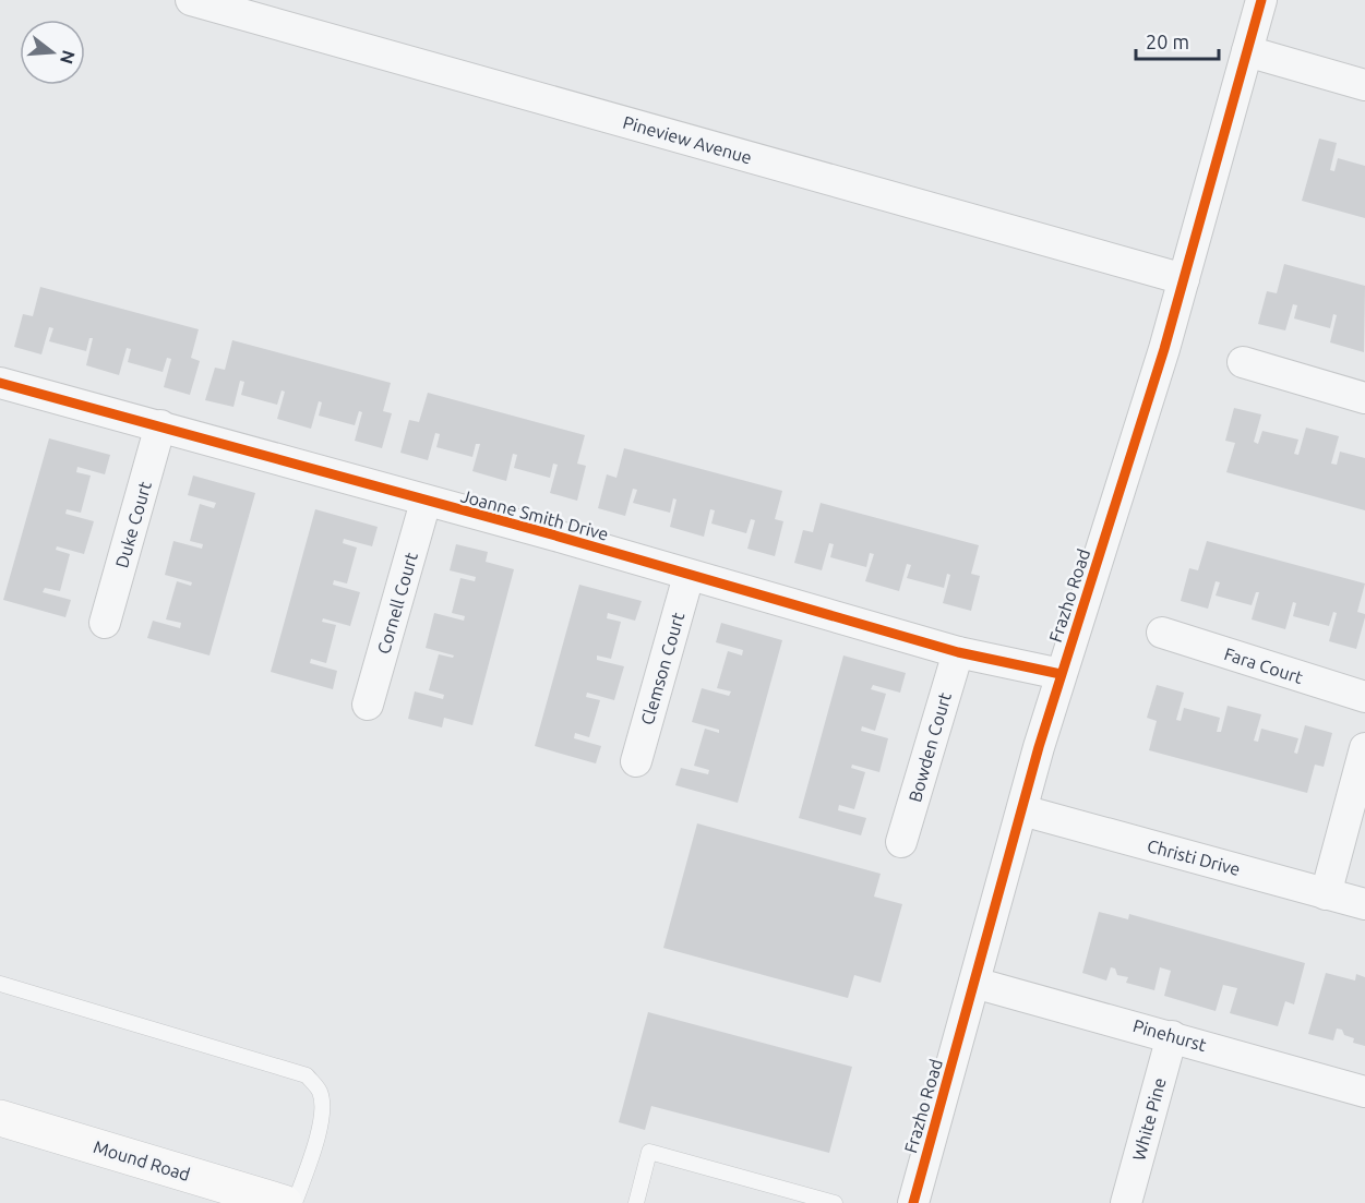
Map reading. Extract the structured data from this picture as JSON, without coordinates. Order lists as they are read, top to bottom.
{
  "streets": {
    "street": [
      "Pineview Avenue",
      "Joanne Smith Drive",
      "Duke Court",
      "Frazho Road",
      "Cornell Court",
      "Fara Court",
      "Clemson Court",
      "Bowden Court",
      "Christi Drive",
      "Pinehurst",
      "White Pine",
      "Mound Road"
    ]
  },
  "crossings": [
    ["Pineview Avenue", "Frazho Road"],
    ["Joanne Smith Drive", "Duke Court"],
    ["Joanne Smith Drive", "Frazho Road"],
    ["Joanne Smith Drive", "Cornell Court"],
    ["Joanne Smith Drive", "Clemson Court"],
    ["Joanne Smith Drive", "Bowden Court"],
    ["Frazho Road", "Christi Drive"],
    ["Frazho Road", "Pinehurst"],
    ["Pinehurst", "White Pine"]
  ],
  "scale_bar": "20 m",
  "north": "right"
}
